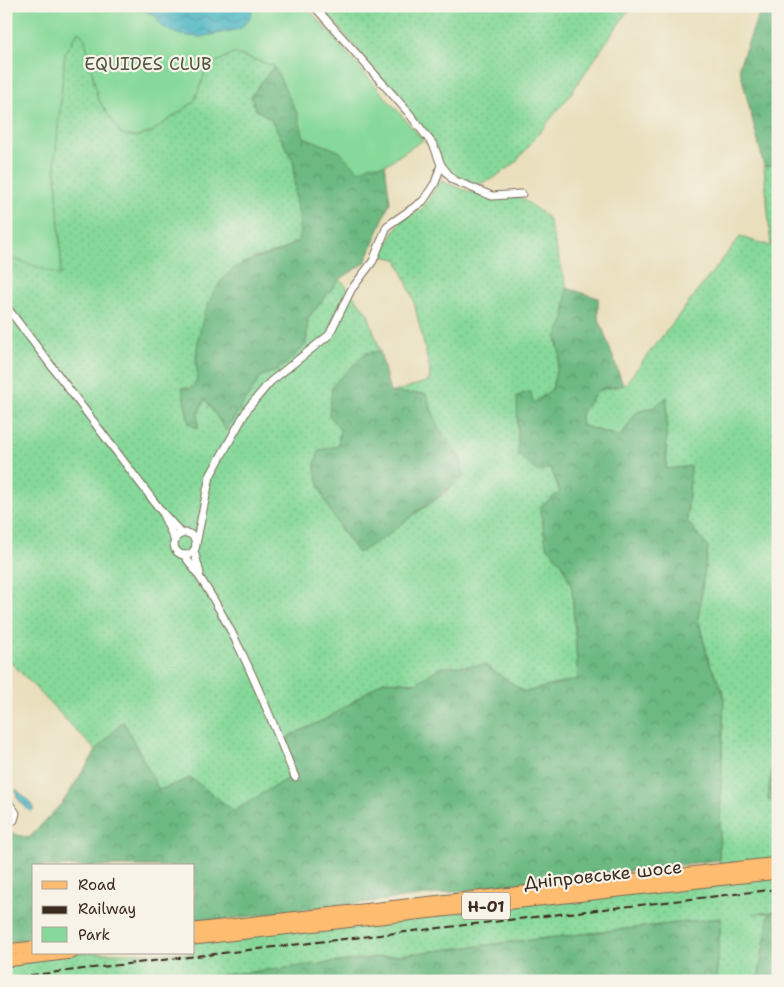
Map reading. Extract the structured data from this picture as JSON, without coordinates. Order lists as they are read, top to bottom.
{
  "streets": {
    "main road": ["Дніпровське шосе", "Н-01"]
  },
  "parks": ["EQUIDES CLUB"],
  "legend": ["Road", "Railway", "Park"]
}
